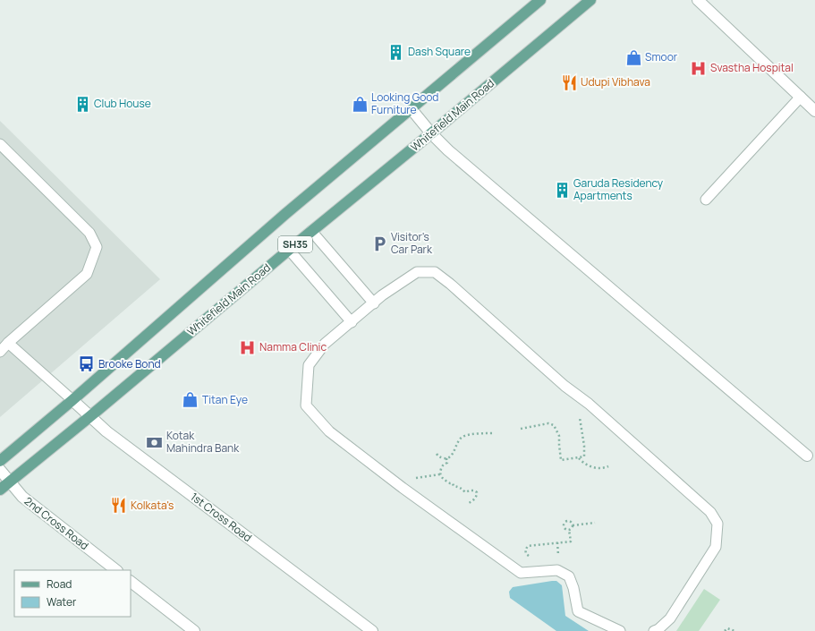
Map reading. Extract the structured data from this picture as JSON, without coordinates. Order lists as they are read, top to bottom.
{
  "streets": {
    "main road": ["Whitefield Main Road", "SH35"],
    "street": ["1st Cross Road", "2nd Cross Road"]
  },
  "crossings": [
    ["Whitefield Main Road", "1st Cross Road"],
    ["Whitefield Main Road", "2nd Cross Road"],
    ["SH35", "1st Cross Road"]
  ],
  "places": {
    "building": ["Dash Square", "Club House", "Garuda Residency Apartments"],
    "shop": ["Smoor", "Looking Good Furniture", "Titan Eye"],
    "hospital": ["Svastha Hospital", "Namma Clinic"],
    "restaurant": ["Udupi Vibhava", "Kolkata's"],
    "parking": ["Visitor's Car Park"],
    "bus stop": ["Brooke Bond"],
    "bank": ["Kotak Mahindra Bank"]
  },
  "legend": ["Road", "Water"]
}
